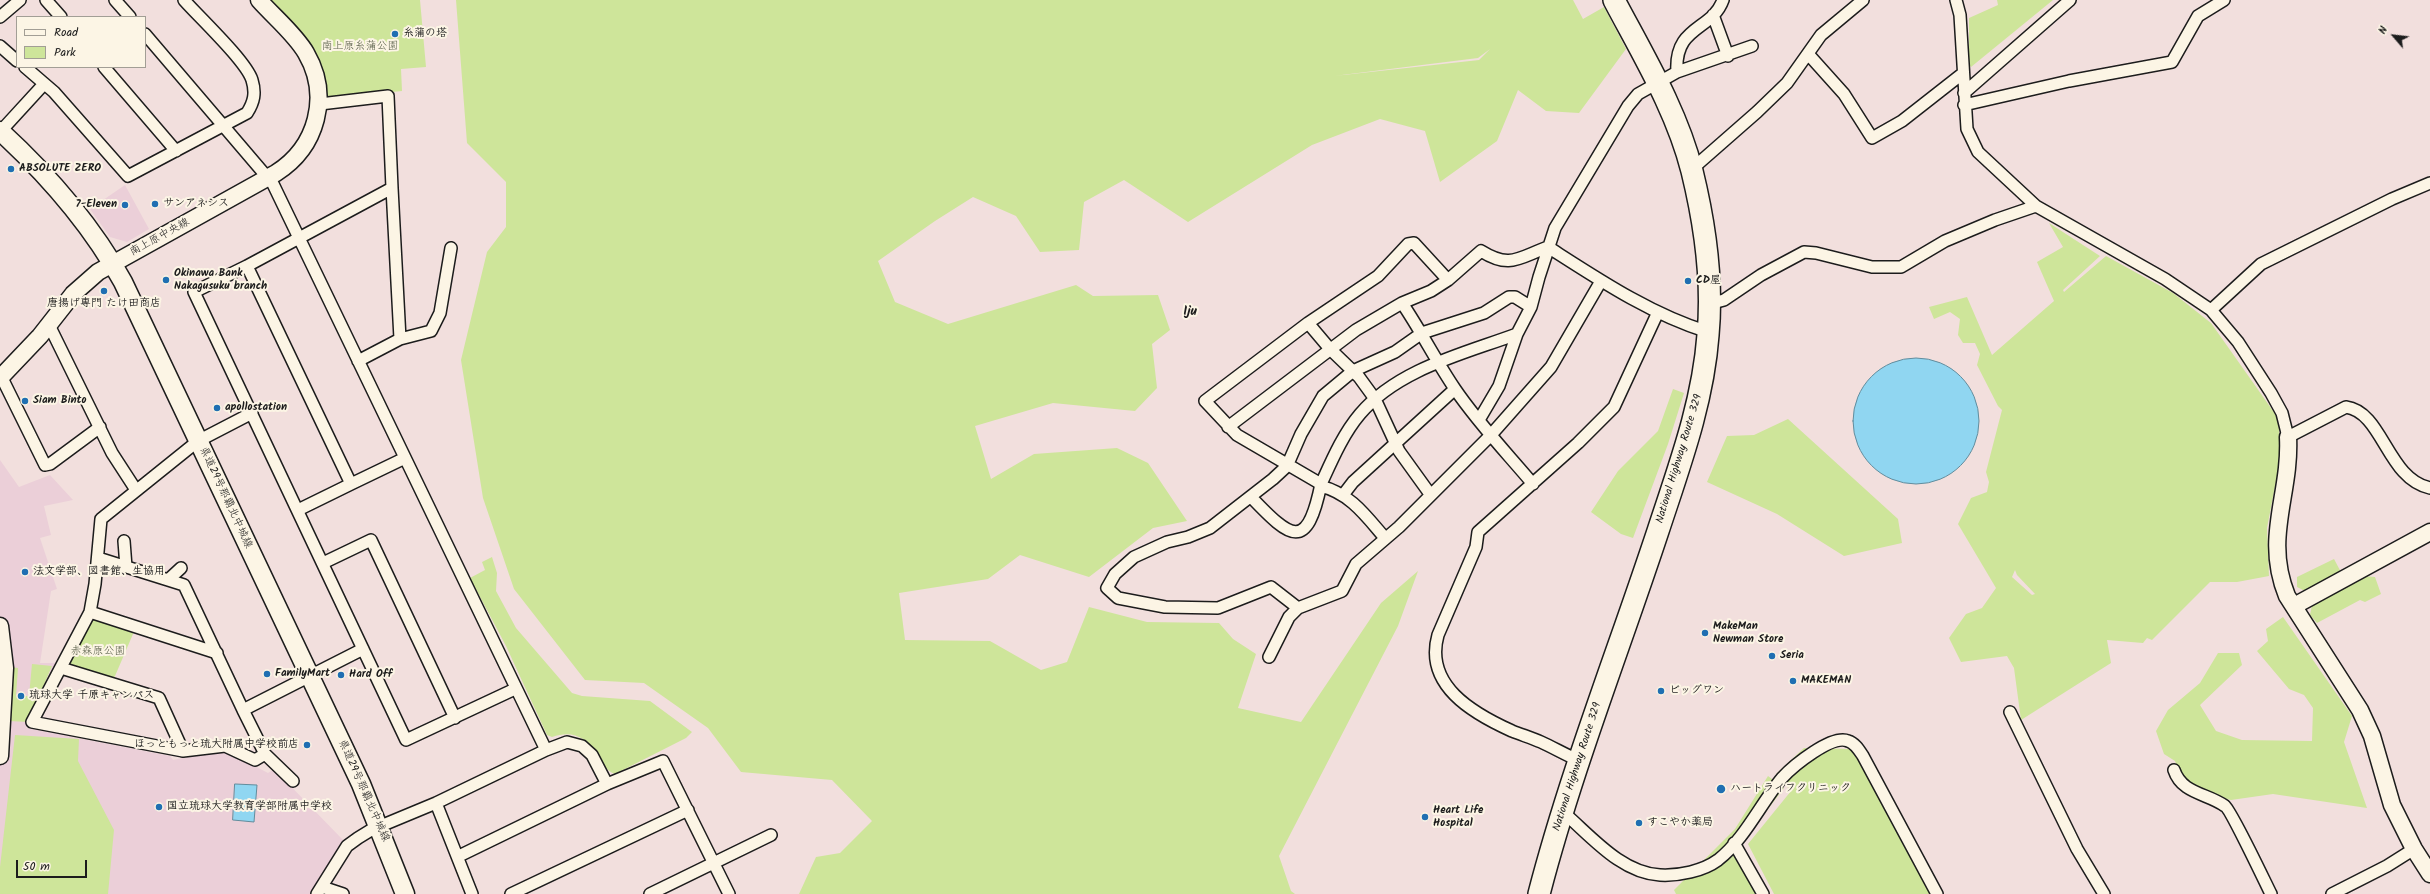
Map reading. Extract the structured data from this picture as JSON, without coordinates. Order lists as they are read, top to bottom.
{
  "streets": {
    "highway": ["National Highway Route 329"],
    "main road": ["県道29号那覇北中城線"],
    "street": ["南上原中央線"]
  },
  "crossings": [
    ["南上原中央線", "県道29号那覇北中城線"]
  ],
  "districts": ["Iju"],
  "parks": ["南上原糸蒲公園", "赤森原公園"],
  "places": [
    "糸蒲の塔",
    "ABSOLUTE ZERO",
    "サンアネシス",
    "7-Eleven",
    "Okinawa Bank Nakagusuku branch",
    "CD屋",
    "唐揚げ専門 たけ田商店",
    "Siam Binto",
    "apollostation",
    "法文学部、図書館、生協用",
    "MakeMan Newman Store",
    "Seria",
    "FamilyMart",
    "Hard Off",
    "MAKEMAN",
    "ビッグワン",
    "琉球大学 千原キャンパス",
    "ほっともっと琉大附属中学校前店",
    "ハートライフクリニック",
    "国立琉球大学教育学部附属中学校",
    "Heart Life Hospital",
    "すこやか薬局"
  ],
  "legend": ["Road", "Park"],
  "scale_bar": "50 m",
  "north": "top left"
}
